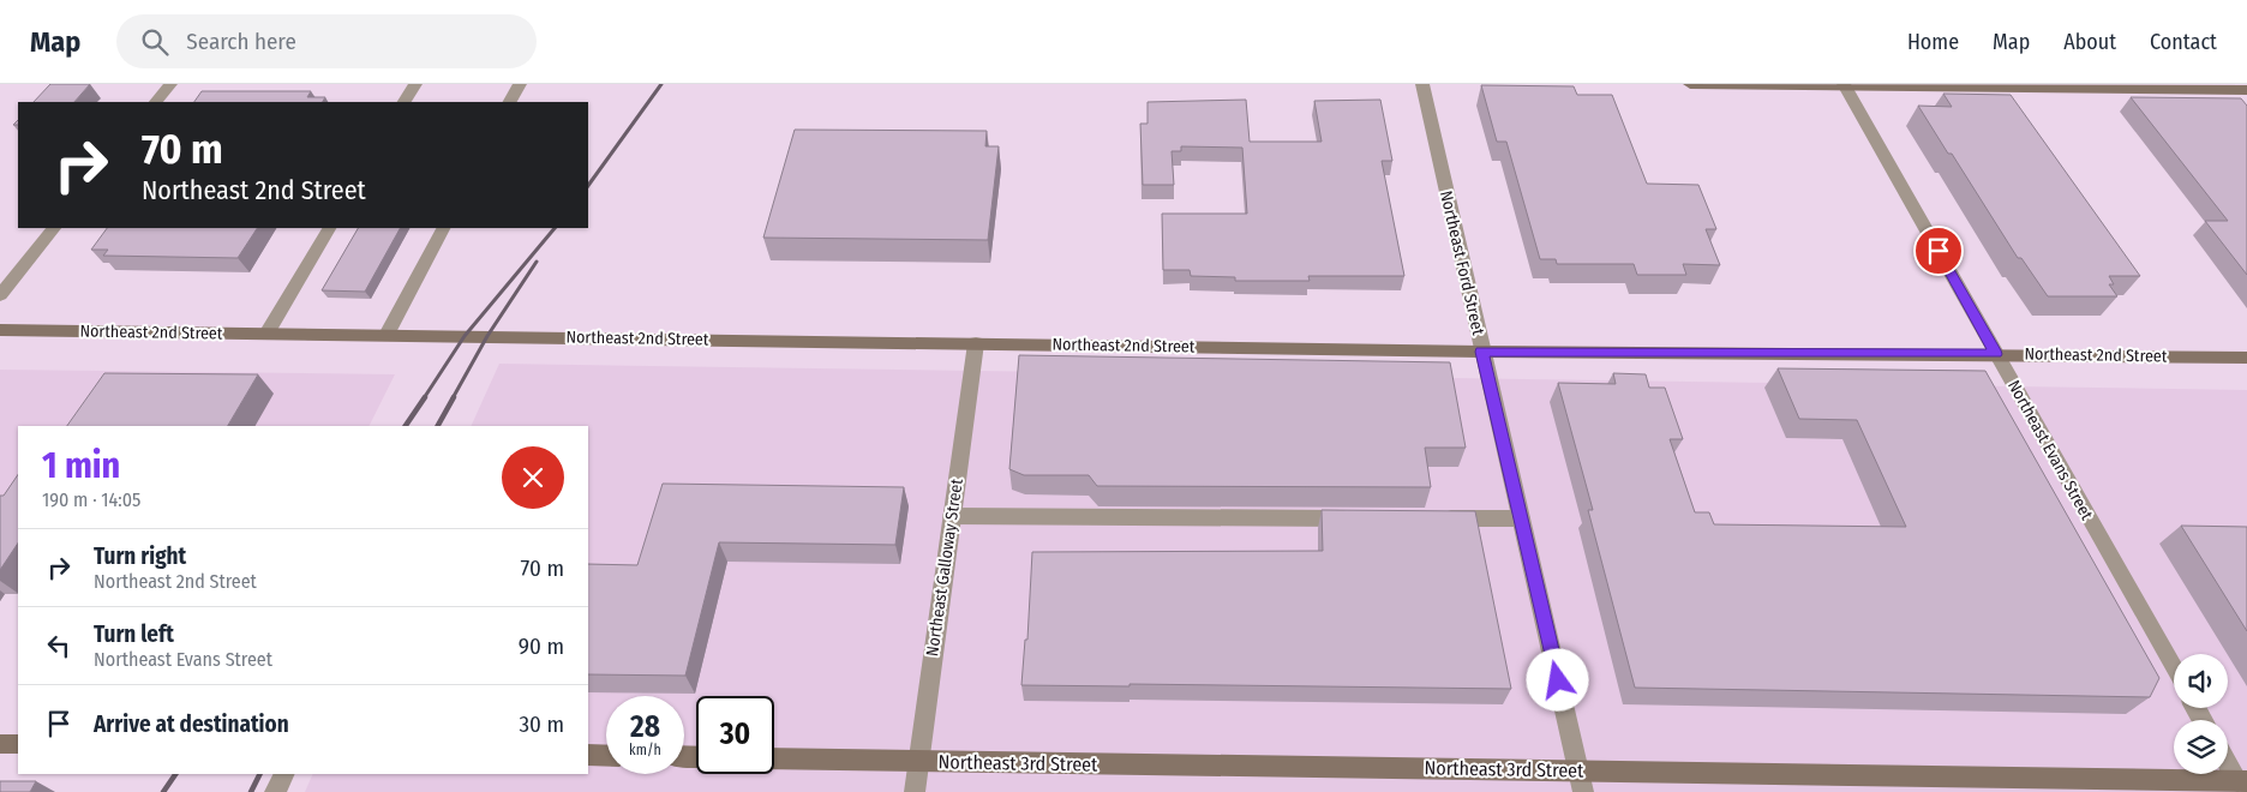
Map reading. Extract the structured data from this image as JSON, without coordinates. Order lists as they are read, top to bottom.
{
  "streets": {
    "main road": ["Northeast 2nd Street", "Northeast 3rd Street"],
    "street": ["Northeast Ford Street", "Northeast Evans Street", "Northeast Galloway Street"]
  },
  "crossings": [
    ["Northeast Ford Street", "Northeast 2nd Street"],
    ["Northeast Ford Street", "Northeast 3rd Street"],
    ["Northeast 2nd Street", "Northeast Evans Street"],
    ["Northeast 2nd Street", "Northeast Galloway Street"],
    ["Northeast Galloway Street", "Northeast 3rd Street"]
  ],
  "page": {
    "header": "Map",
    "search": "Search here",
    "nav": [
      "Home",
      "Map",
      "About",
      "Contact"
    ],
    "turn": ["70 m", "Northeast 2nd Street"],
    "heading": ["1 min", "190 m · 14:05"],
    "list": [
      {
        "name": "Turn right",
        "note": "Northeast 2nd Street",
        "value": "70 m"
      },
      {
        "name": "Turn left",
        "note": "Northeast Evans Street",
        "value": "90 m"
      },
      {
        "name": "Arrive at destination",
        "value": "30 m"
      }
    ],
    "speed": "28 km/h",
    "limit": "30"
  }
}
